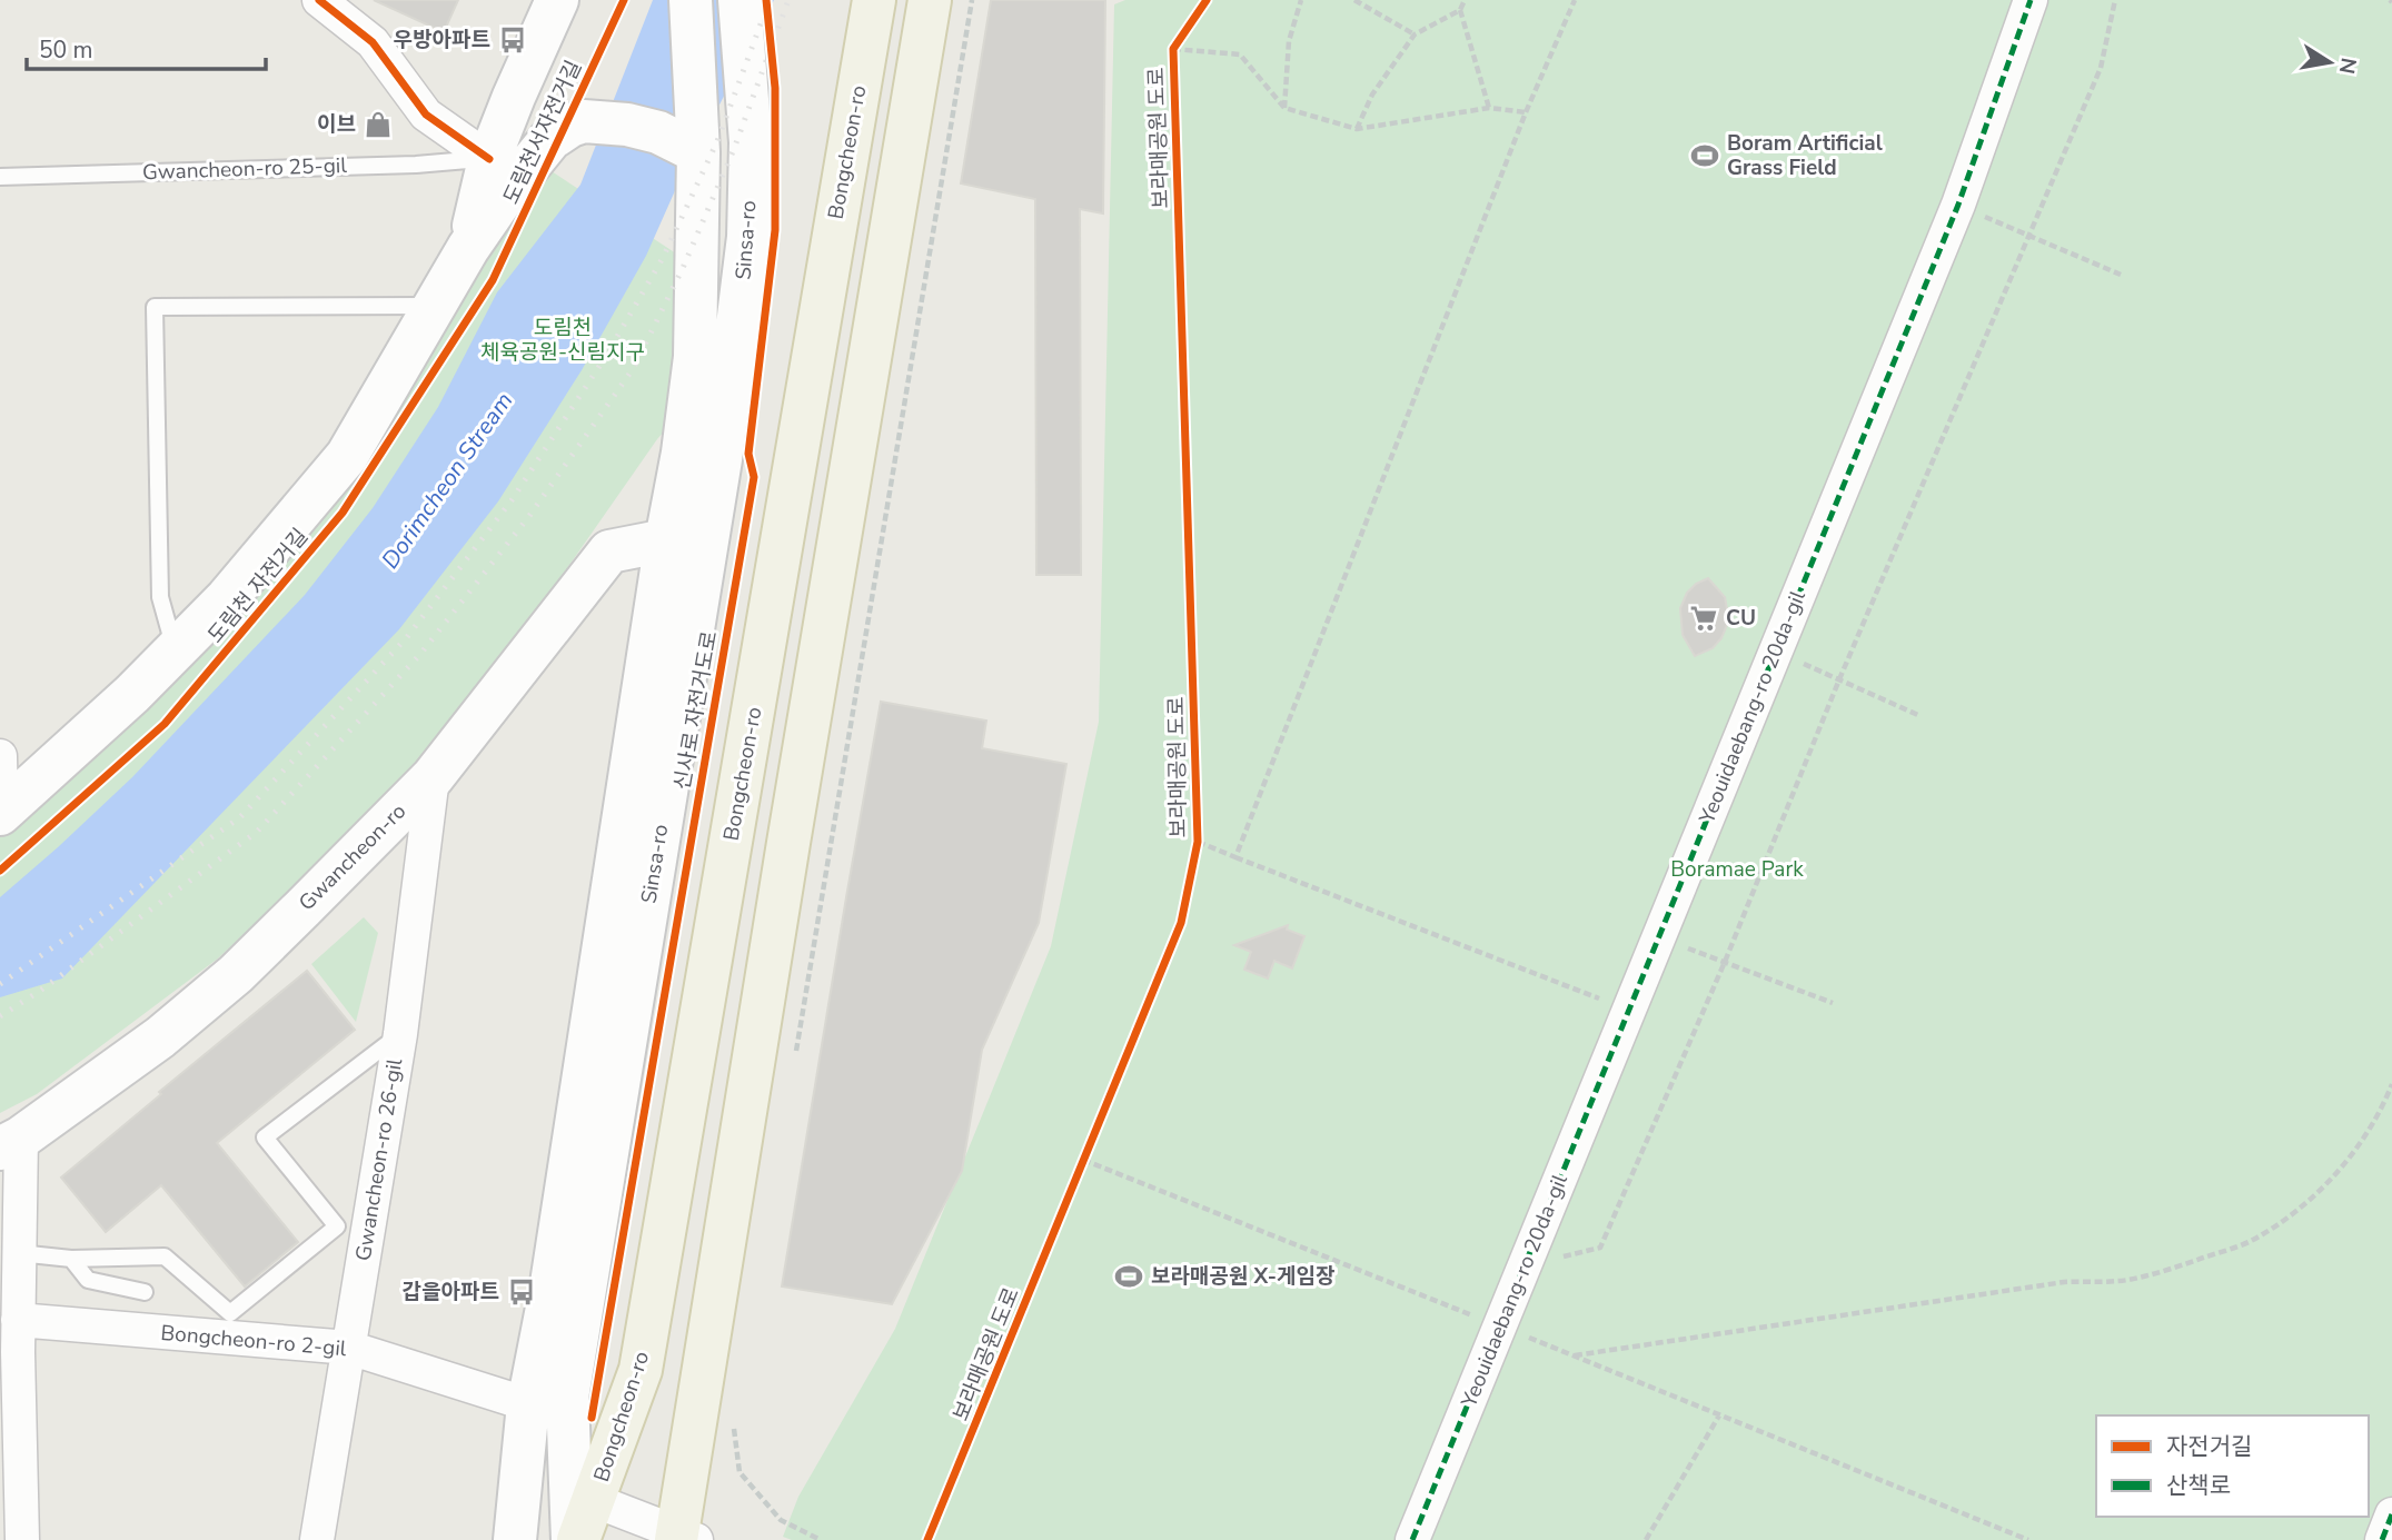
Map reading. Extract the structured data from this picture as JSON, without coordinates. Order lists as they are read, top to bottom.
{
  "streets": {
    "main road": ["Bongcheon-ro", "Sinsa-ro", "Gwancheon-ro"],
    "street": ["Yeouidaebang-ro 20da-gil", "Gwancheon-ro 26-gil", "Bongcheon-ro 2-gil"],
    "lane": ["Gwancheon-ro 25-gil"],
    "cycle path": ["도림천서자전거길", "보라매공원 도로", "신사로 자전거도로"]
  },
  "crossings": [
    ["Bongcheon-ro", "Sinsa-ro"],
    ["Sinsa-ro", "Gwancheon-ro"],
    ["Sinsa-ro", "Bongcheon-ro 2-gil"],
    ["Gwancheon-ro", "Gwancheon-ro 26-gil"],
    ["Gwancheon-ro 26-gil", "Bongcheon-ro 2-gil"]
  ],
  "water": ["Dorimcheon Stream"],
  "parks": ["도림천 체육공원-신림지구", "Boramae Park"],
  "places": {
    "bus stop": ["우방아파트", "갑을아파트"],
    "shop": ["이브"],
    "sports": ["Boram Artificial Grass Field", "보라매공원 X-게임장"],
    "supermarket": ["CU"]
  },
  "legend": ["자전거길", "산책로"],
  "scale_bar": "50 m",
  "north": "right"
}
